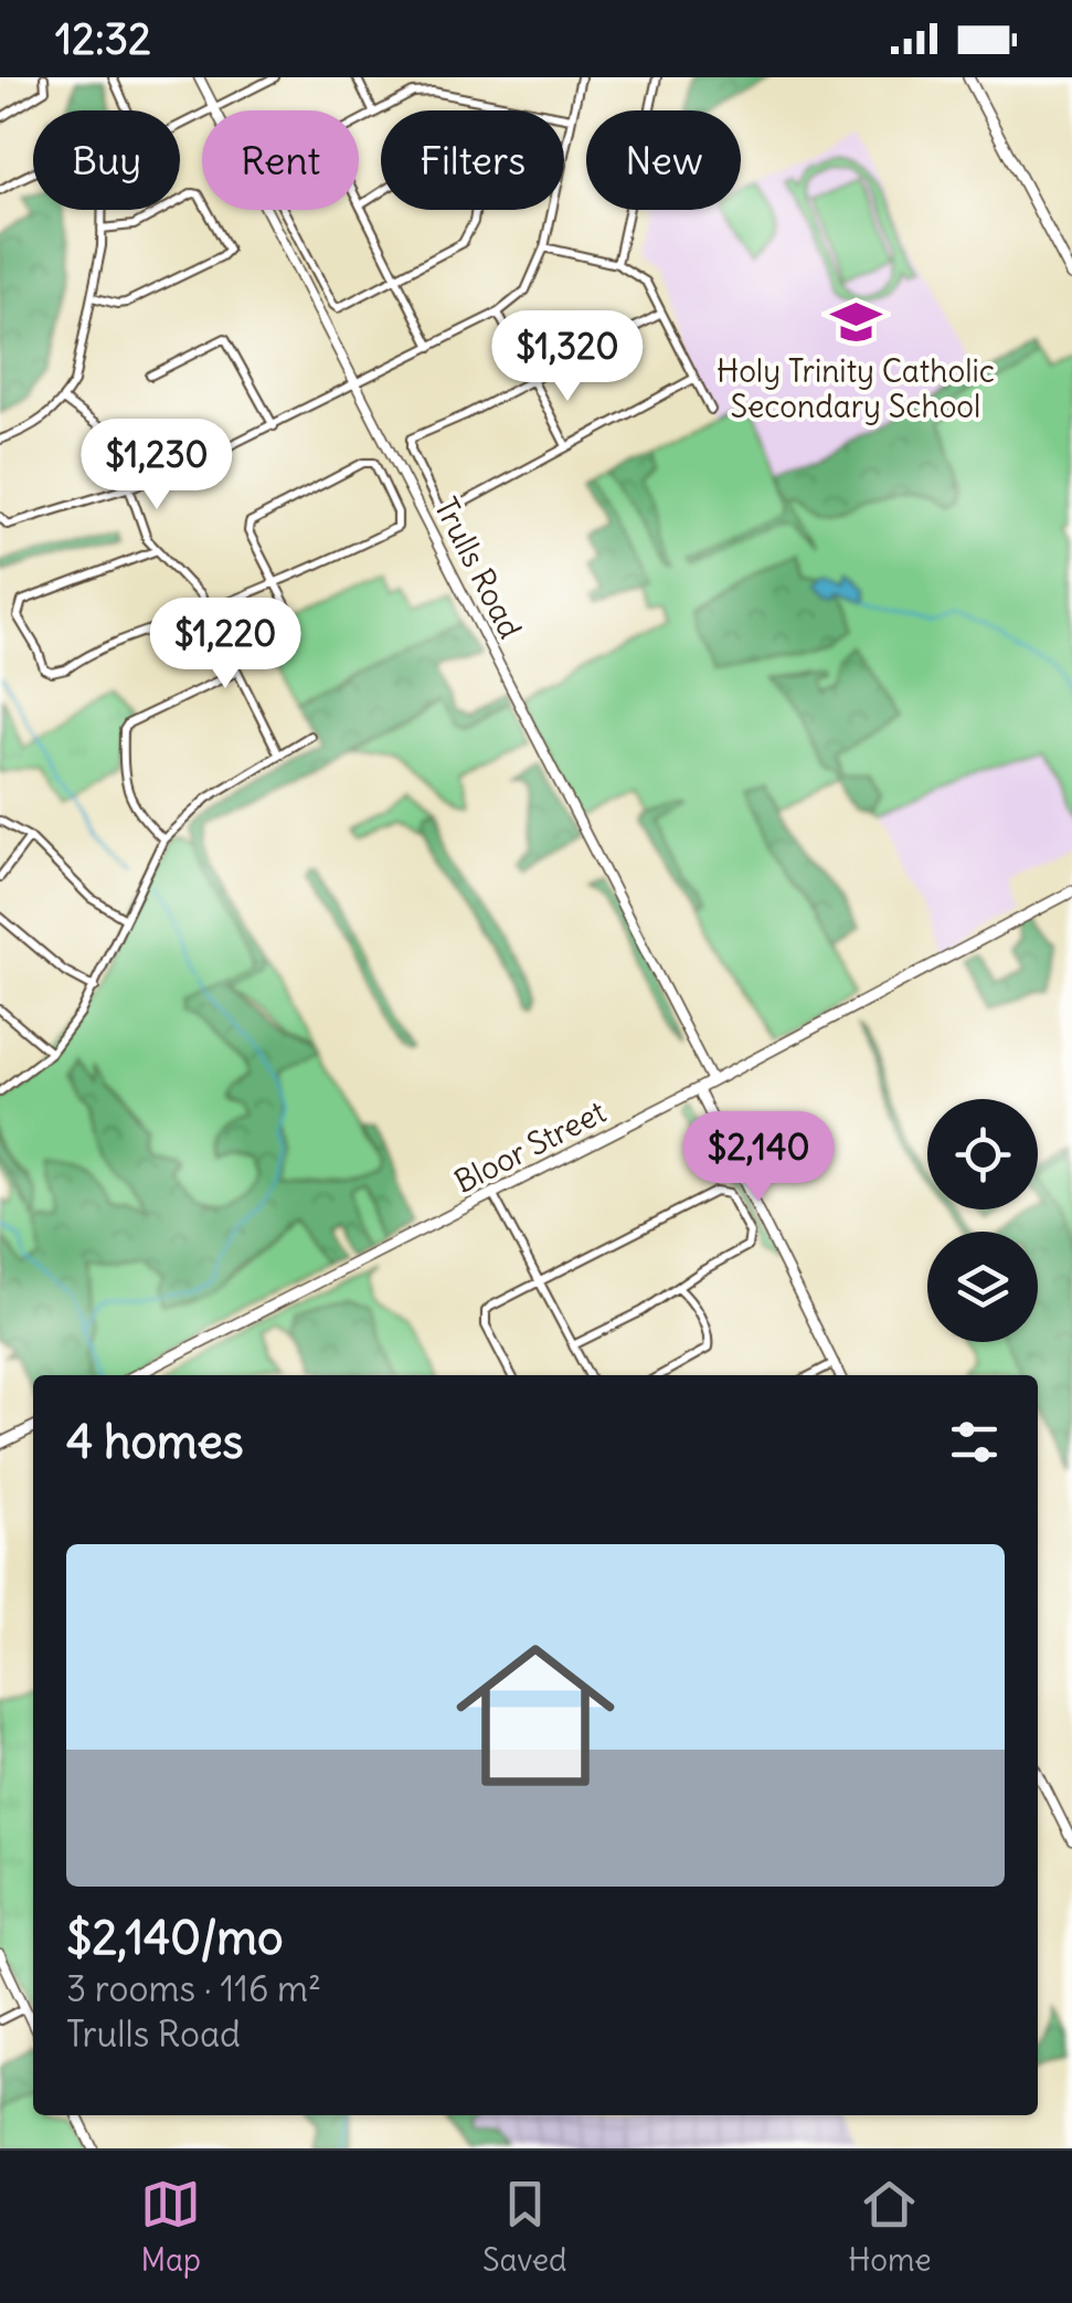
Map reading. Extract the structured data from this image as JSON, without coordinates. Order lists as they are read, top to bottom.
{
  "streets": {
    "main road": ["Bloor Street"],
    "street": ["Trulls Road"]
  },
  "crossings": [
    ["Trulls Road", "Bloor Street"]
  ],
  "places": {
    "school or university": ["Holy Trinity Catholic Secondary School"]
  },
  "page": {
    "status": "12:32",
    "chip": [
      "Buy",
      "Rent",
      "Filters",
      "New"
    ],
    "price": [
      "$1,320",
      "$1,230",
      "$1,220",
      "$2,140"
    ],
    "heading": "4 homes",
    "list": [
      {
        "name": "$2,140/mo",
        "note": "3 rooms · 116 m² · Trulls Road"
      }
    ],
    "tabs": ["Map", "Saved", "Home"]
  }
}
